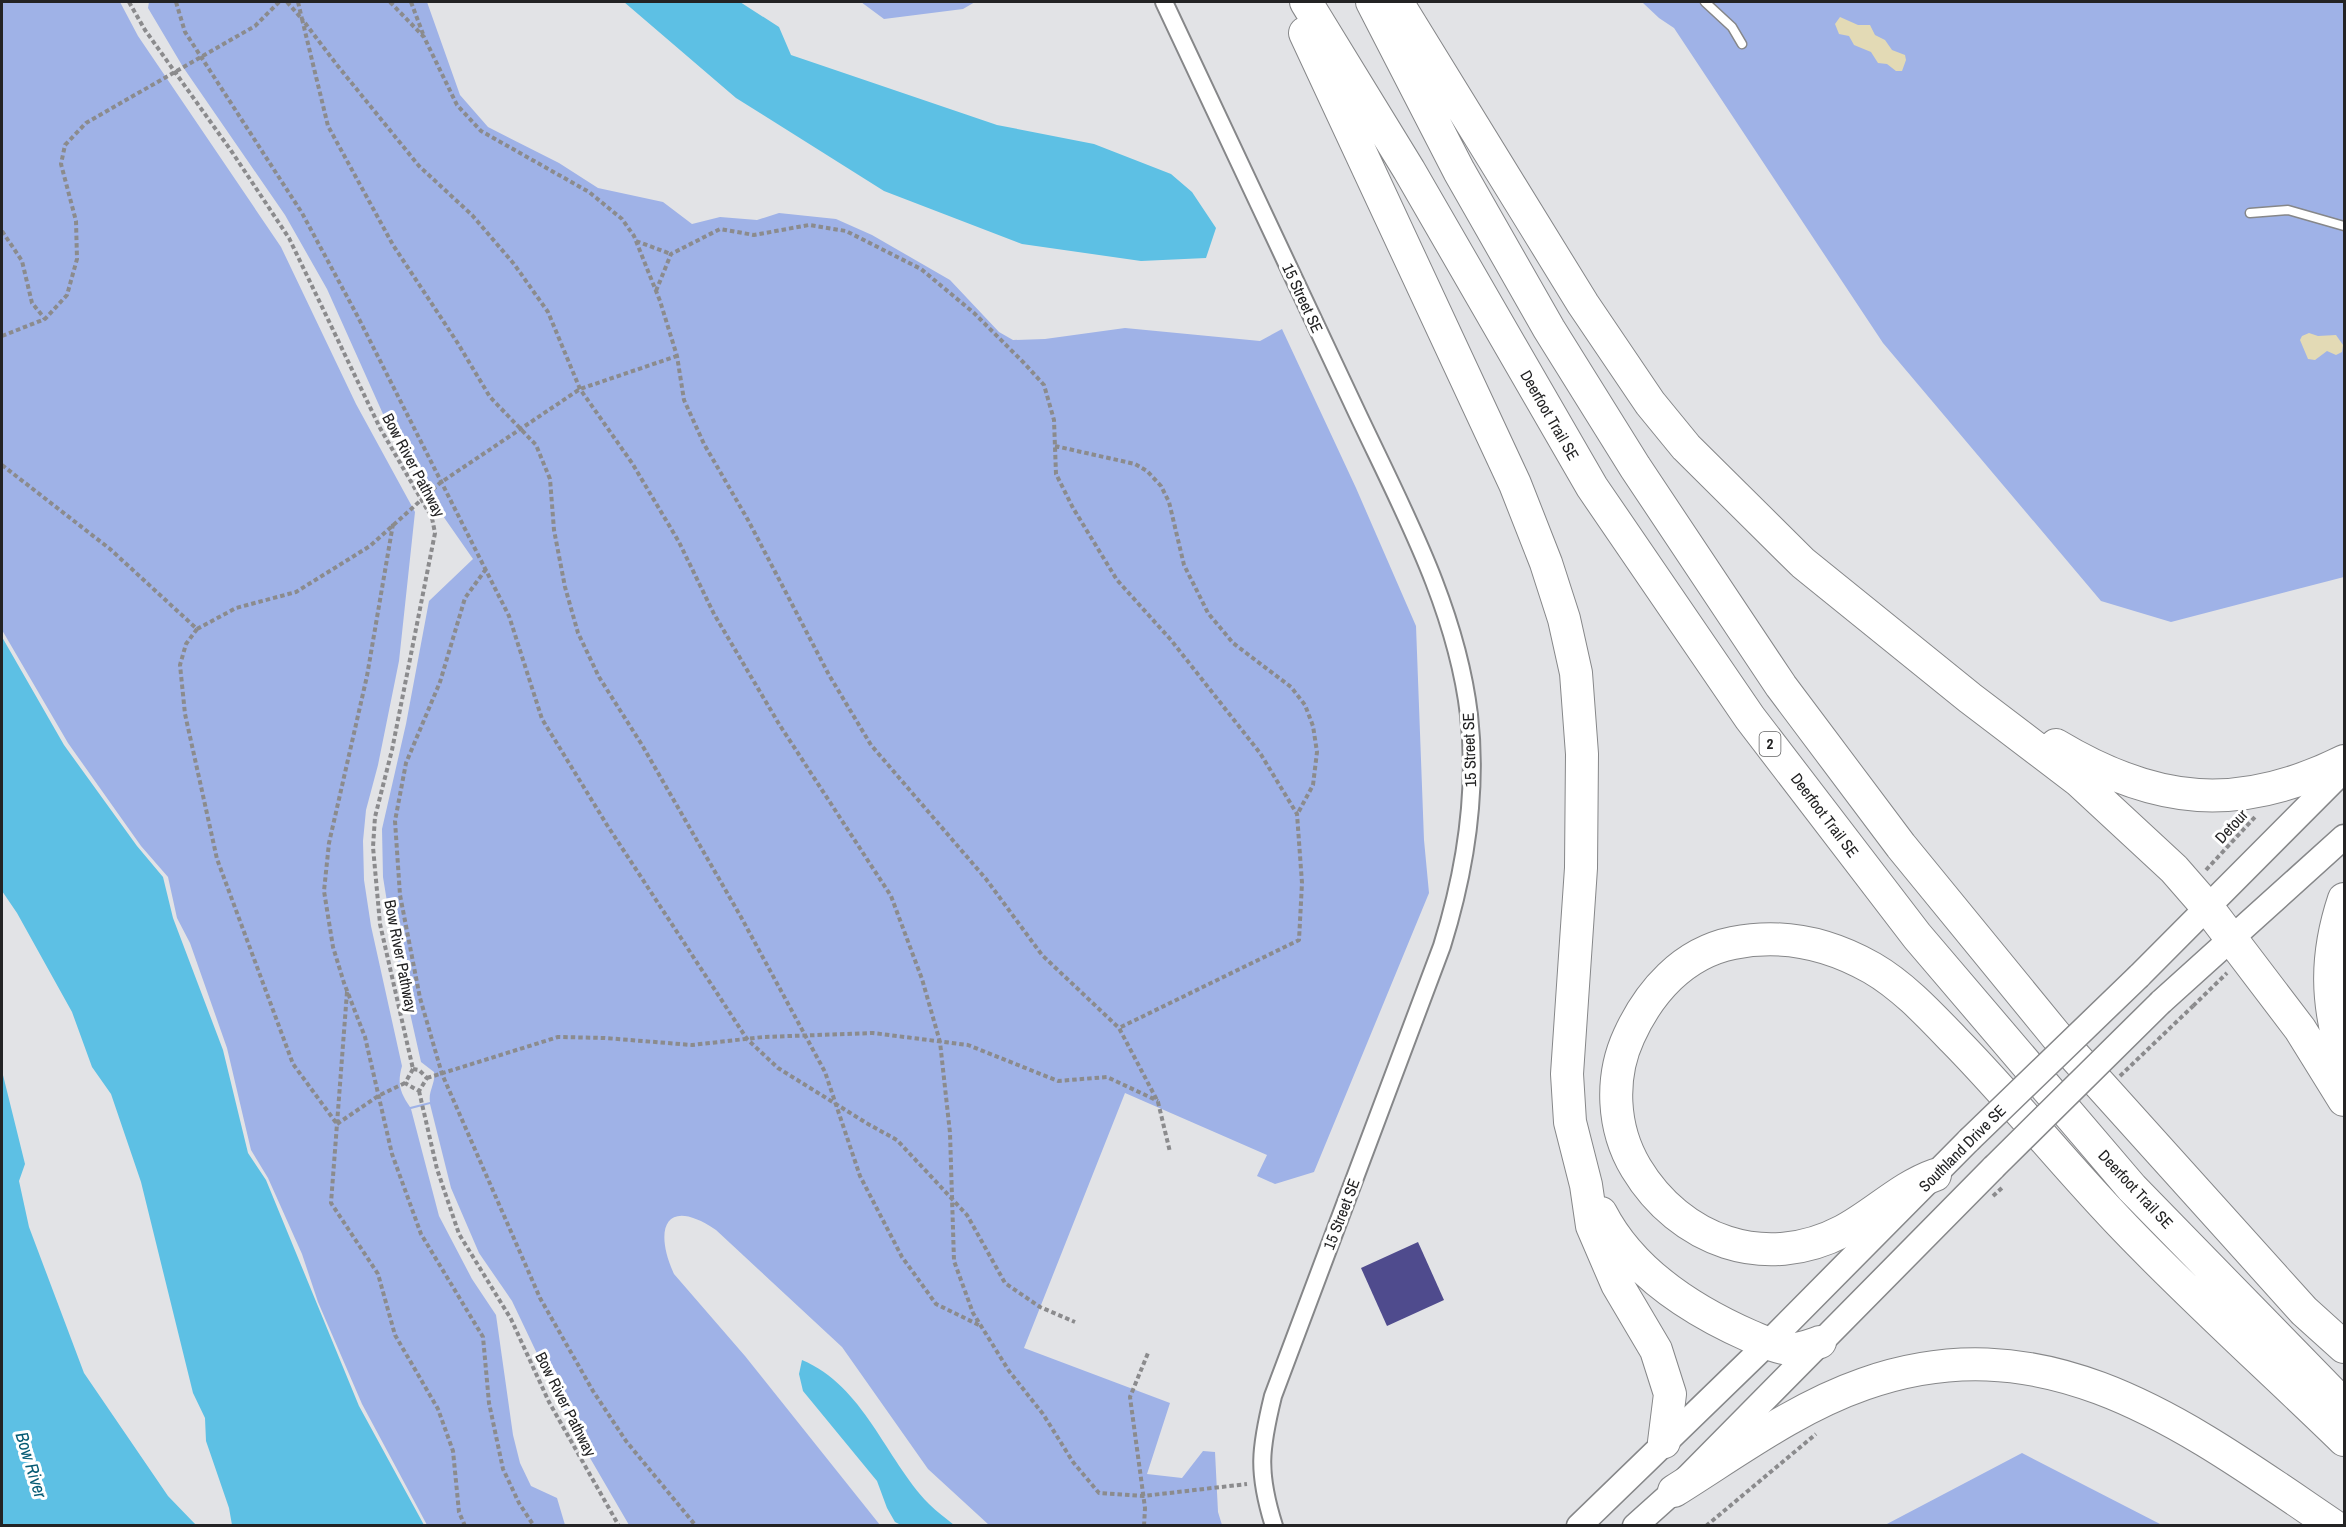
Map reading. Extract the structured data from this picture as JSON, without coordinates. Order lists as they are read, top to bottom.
{
  "streets": {
    "highway": ["Deerfoot Trail SE", "2"],
    "main road": ["Southland Drive SE"],
    "street": ["15 Street SE"],
    "path": ["Bow River Pathway", "Detour"]
  },
  "water": ["Bow River"]
}
